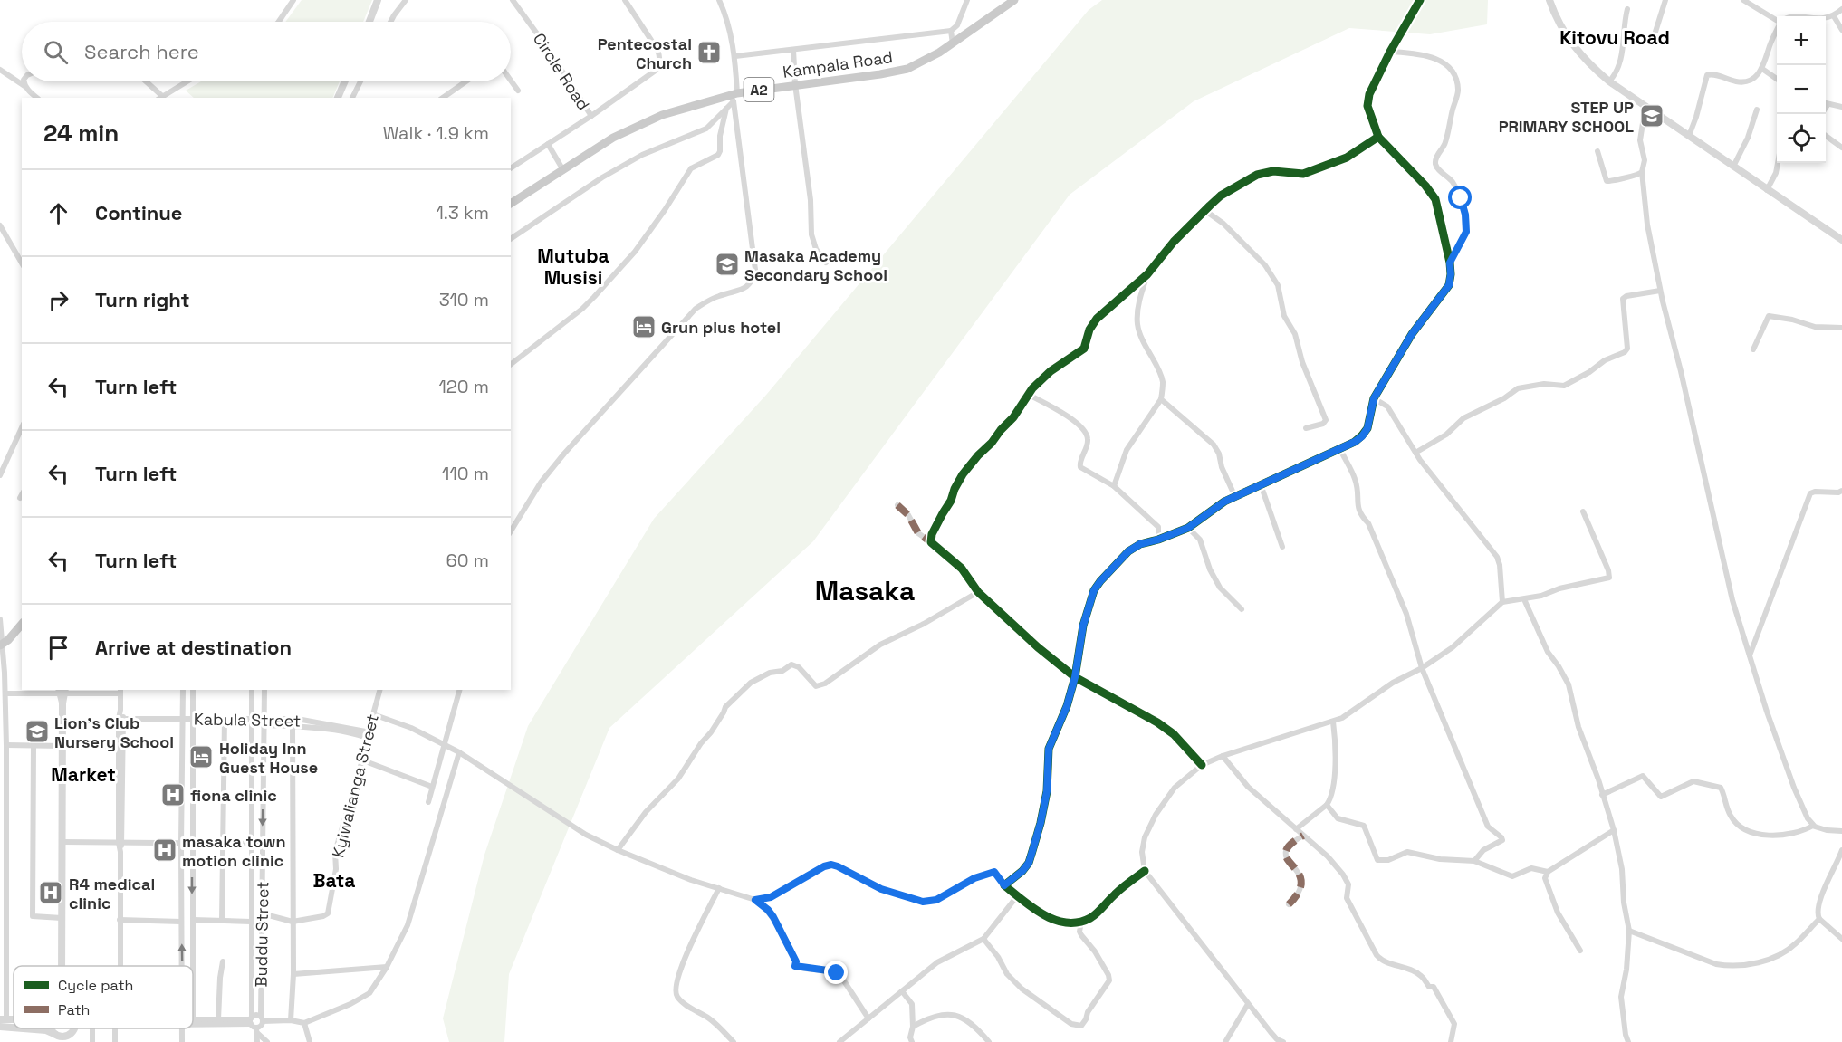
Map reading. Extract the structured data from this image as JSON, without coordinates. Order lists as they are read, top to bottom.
{
  "streets": {
    "main road": ["Kampala Road", "A2"],
    "street": [
      "Circle Road",
      "Kabula Street",
      "Kyiwalianga Street",
      "Buddu Street"
    ]
  },
  "crossings": [
    ["Kabula Street", "Kyiwalianga Street"],
    ["Kabula Street", "Buddu Street"],
    ["Kyiwalianga Street", "Buddu Street"]
  ],
  "districts": [
    "Kitovu Road",
    "Mutuba Musisi",
    "Masaka",
    "Market",
    "Bata"
  ],
  "places": {
    "church": ["Pentecostal Church"],
    "school or university": ["STEP UP PRIMARY SCHOOL", "Masaka Academy Secondary School", "Lion's Club Nursery School"],
    "hotel": ["Grun plus hotel", "Holiday Inn Guest House"],
    "hospital": ["fiona clinic", "masaka town motion clinic", "R4 medical clinic"]
  },
  "legend": ["Cycle path", "Path"],
  "page": {
    "map_buttons": ["+", "−"],
    "search": "Search here",
    "heading": ["24 min", "Walk · 1.9 km"],
    "list": [
      ["Continue", "1.3 km"],
      ["Turn right", "310 m"],
      ["Turn left", "120 m"],
      ["Turn left", "110 m"],
      ["Turn left", "60 m"],
      "Arrive at destination"
    ]
  }
}
